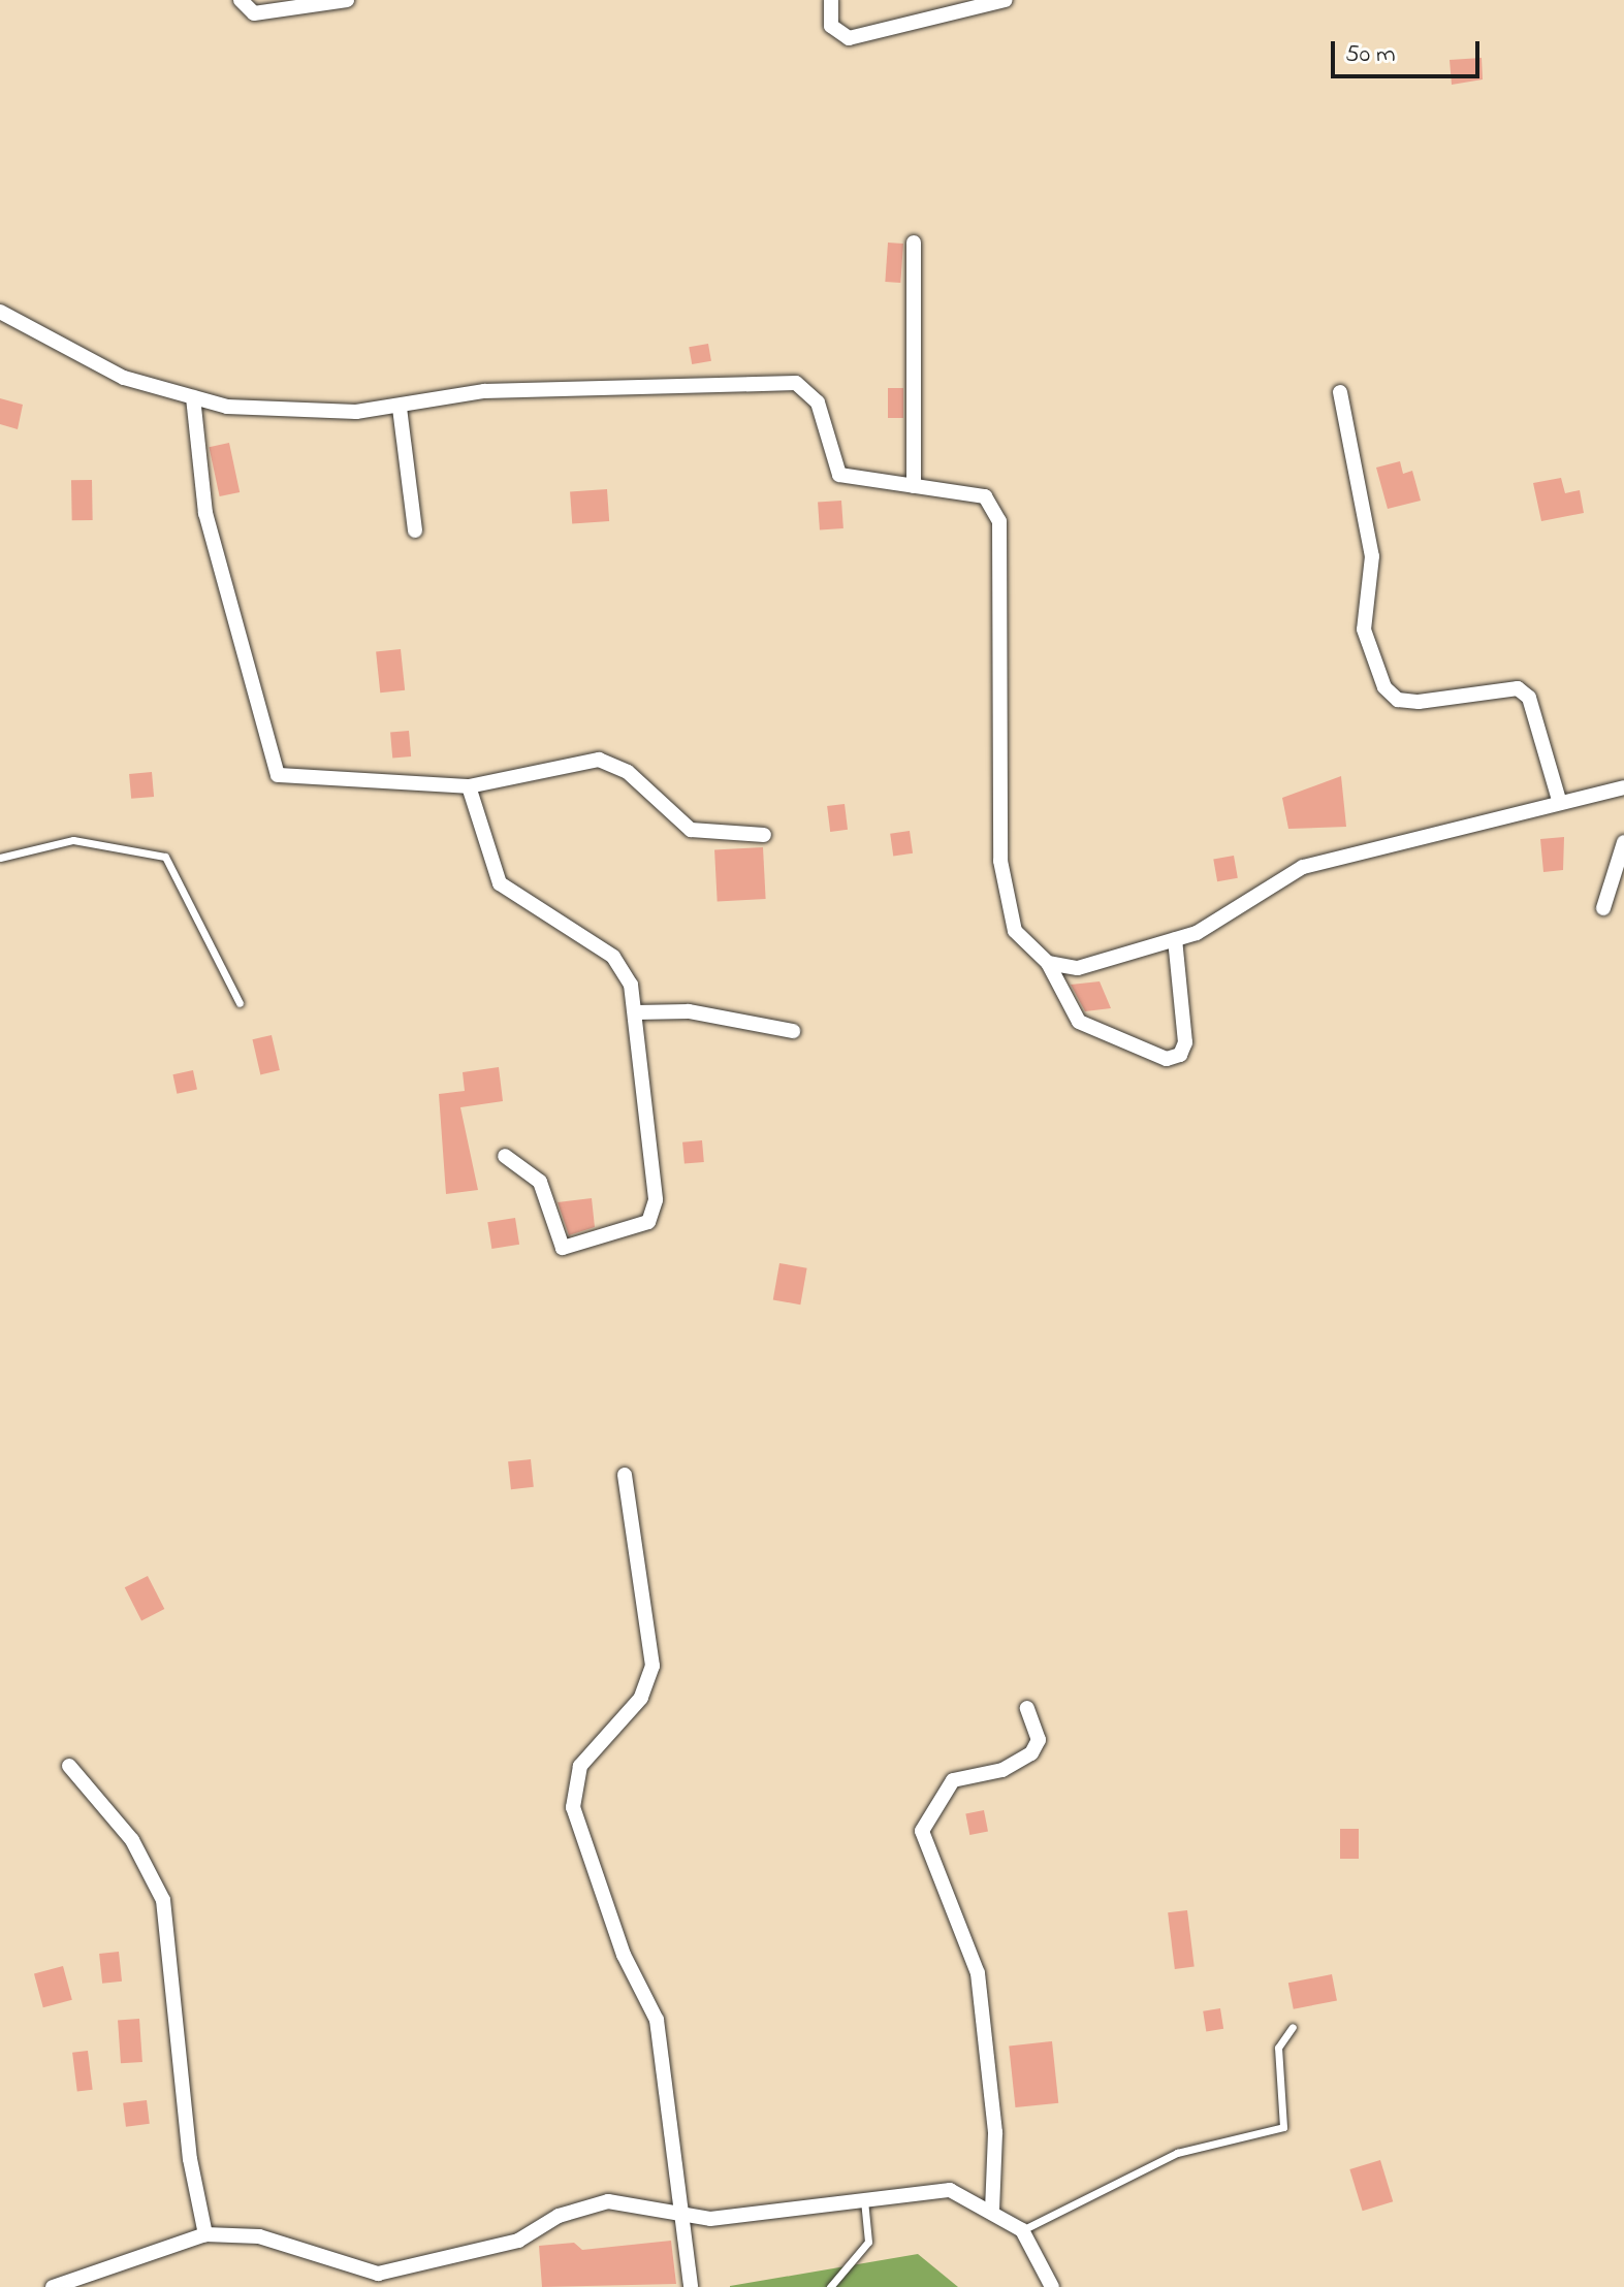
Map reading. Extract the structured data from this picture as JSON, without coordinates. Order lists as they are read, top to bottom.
{
  "scale_bar": "50 m"
}
